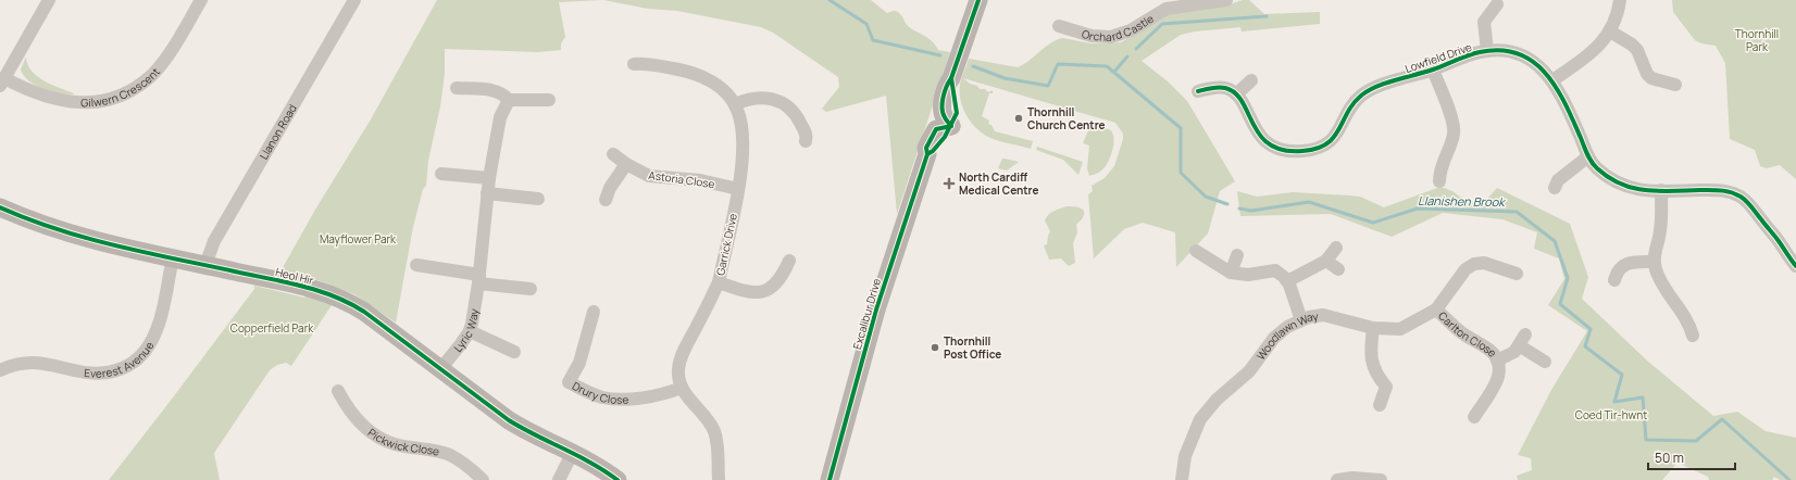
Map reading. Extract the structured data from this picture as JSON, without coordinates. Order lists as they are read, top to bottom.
{
  "streets": {
    "street": [
      "Orchard Castle",
      "Lowfield Drive",
      "Gilwern Crescent",
      "Llanon Road",
      "Astoria Close",
      "Garrick Drive",
      "Heol Hir",
      "Excalibur Drive",
      "Lyric Way",
      "Carlton Close",
      "Woodlawn Way",
      "Everest Avenue",
      "Drury Close",
      "Pickwick Close"
    ]
  },
  "crossings": [
    ["Llanon Road", "Heol Hir"],
    ["Astoria Close", "Garrick Drive"],
    ["Garrick Drive", "Drury Close"],
    ["Heol Hir", "Lyric Way"],
    ["Heol Hir", "Everest Avenue"],
    ["Carlton Close", "Woodlawn Way"]
  ],
  "water": ["Llanishen Brook"],
  "parks": [
    "Thornhill Park",
    "Mayflower Park",
    "Copperfield Park",
    "Coed Tir-hwnt"
  ],
  "places": {
    "other": ["Thornhill Church Centre", "Thornhill Post Office"],
    "health": ["North Cardiff Medical Centre"]
  },
  "scale_bar": "50 m"
}
